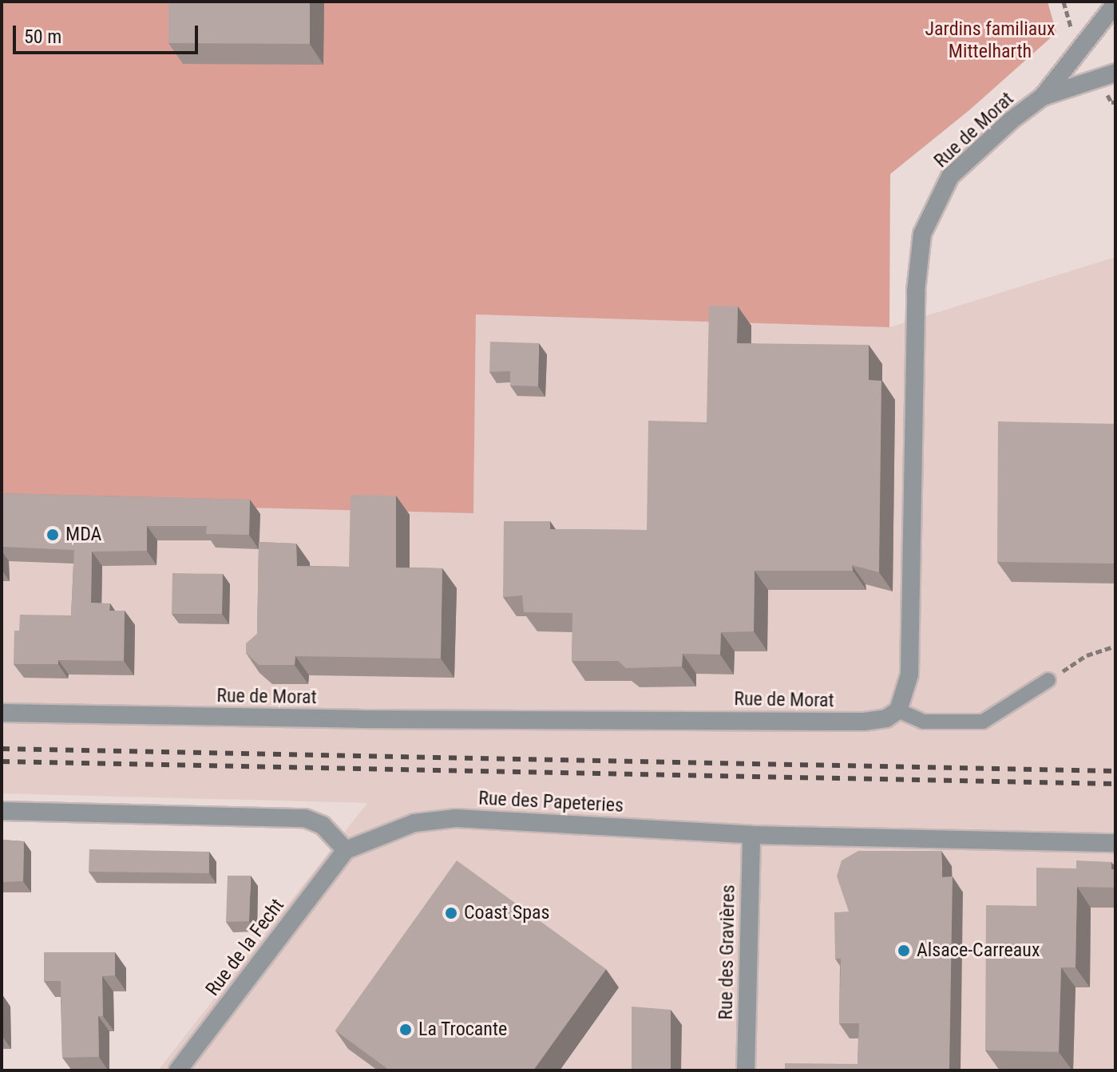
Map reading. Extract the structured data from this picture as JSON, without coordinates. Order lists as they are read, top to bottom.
{
  "streets": {
    "street": [
      "Rue de Morat",
      "Rue des Papeteries",
      "Rue de la Fecht",
      "Rue des Gravières"
    ]
  },
  "crossings": [
    ["Rue des Papeteries", "Rue de la Fecht"],
    ["Rue des Papeteries", "Rue des Gravières"]
  ],
  "parks": ["Jardins familiaux Mittelharth"],
  "places": [
    "MDA",
    "Coast Spas",
    "Alsace-Carreaux",
    "La Trocante"
  ],
  "scale_bar": "50 m"
}
